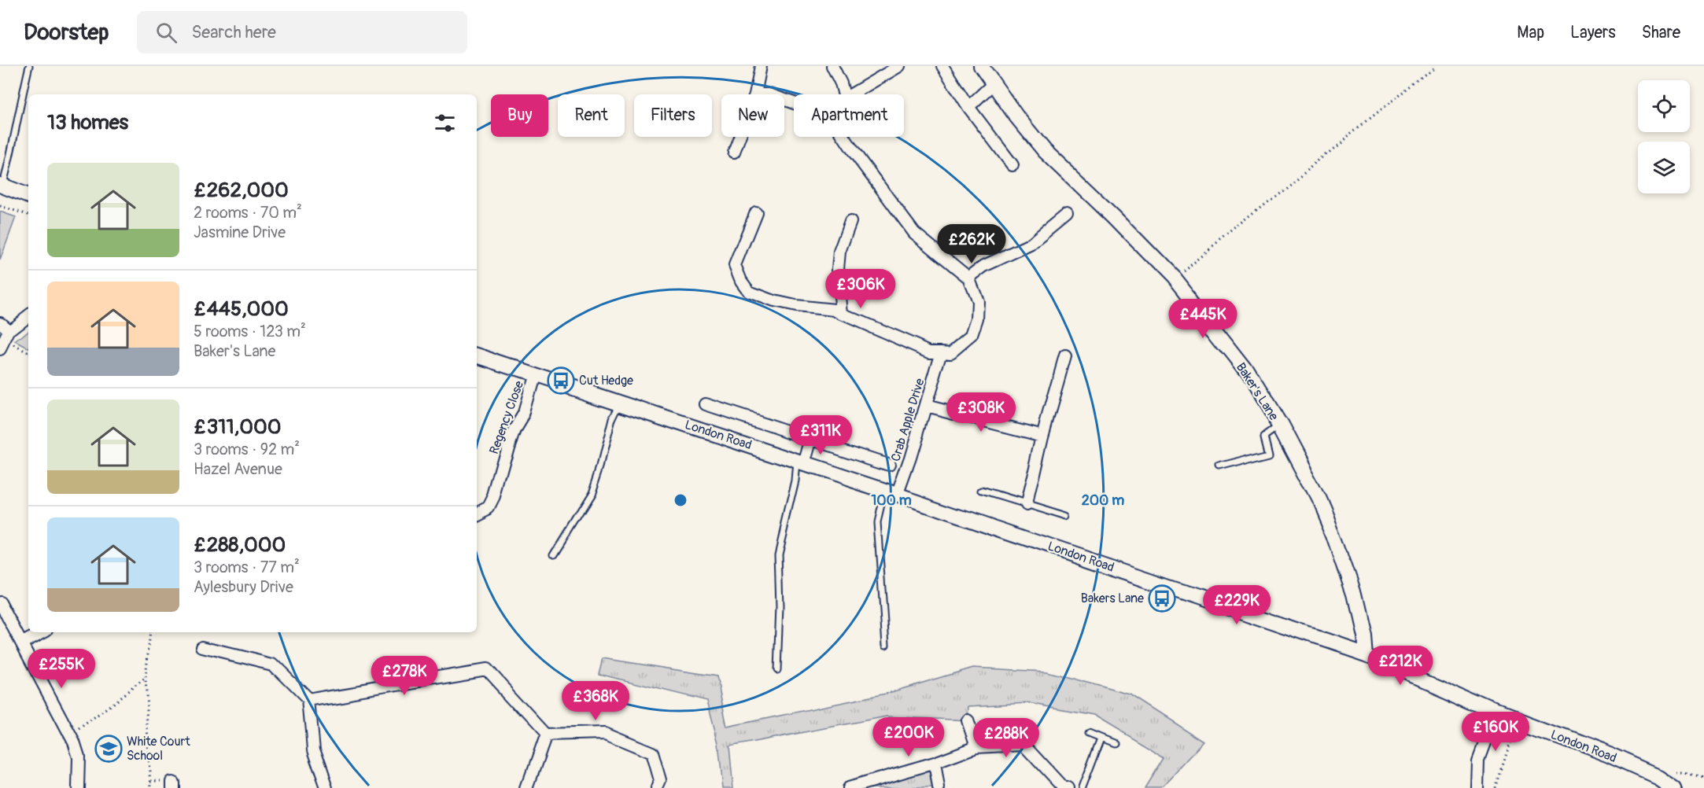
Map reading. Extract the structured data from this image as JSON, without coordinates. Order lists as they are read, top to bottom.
{
  "streets": {
    "street": [
      "Baker's Lane",
      "Regency Close",
      "Crab Apple Drive",
      "London Road"
    ]
  },
  "crossings": [
    ["Baker's Lane", "London Road"],
    ["Regency Close", "London Road"],
    ["Crab Apple Drive", "London Road"]
  ],
  "places": {
    "bus stop": ["Cut Hedge", "Bakers Lane"],
    "school or university": ["White Court School"]
  },
  "page": {
    "header": "Doorstep",
    "search": "Search here",
    "nav": ["Map", "Layers", "Share"],
    "chip": [
      "Buy",
      "Rent",
      "Filters",
      "New",
      "Apartment"
    ],
    "heading": "13 homes",
    "list": [
      {
        "name": "£262,000",
        "note": "2 rooms · 70 m² · Jasmine Drive"
      },
      {
        "name": "£445,000",
        "note": "5 rooms · 123 m² · Baker's Lane"
      },
      {
        "name": "£311,000",
        "note": "3 rooms · 92 m² · Hazel Avenue"
      },
      {
        "name": "£288,000",
        "note": "3 rooms · 77 m² · Aylesbury Drive"
      }
    ],
    "price": [
      "£262K",
      "£306K",
      "£445K",
      "£308K",
      "£311K",
      "£229K",
      "£212K",
      "£255K",
      "£278K",
      "£368K",
      "£160K",
      "£200K",
      "£288K"
    ]
  },
  "rings": ["100 m", "200 m"]
}
